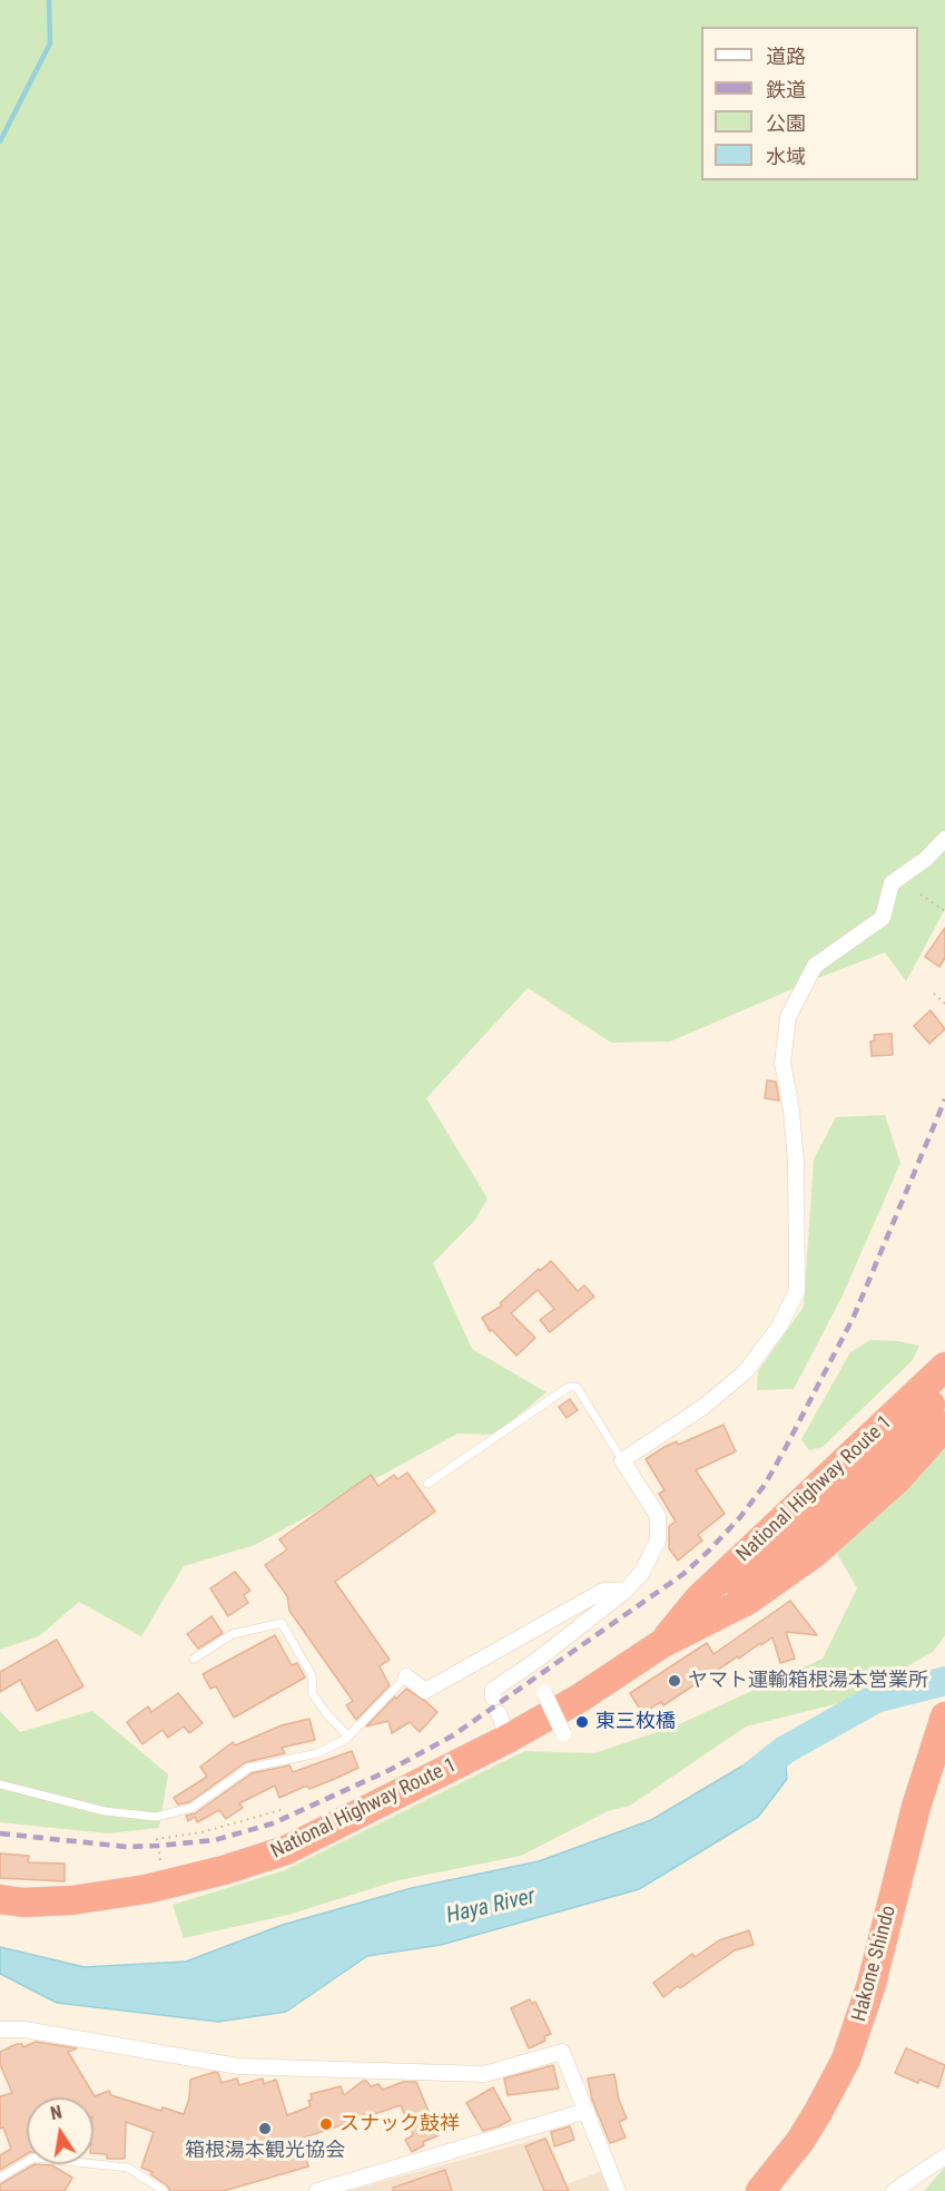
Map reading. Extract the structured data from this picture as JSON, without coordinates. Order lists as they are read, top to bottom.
{
  "streets": {
    "highway": ["National Highway Route 1", "Hakone Shindo"]
  },
  "water": ["Haya River"],
  "places": [
    "ヤマト運輸箱根湯本営業所",
    "東三枚橋",
    "スナック鼓祥",
    "箱根湯本観光協会"
  ],
  "legend": [
    "道路",
    "鉄道",
    "公園",
    "水域"
  ],
  "north": "top"
}
